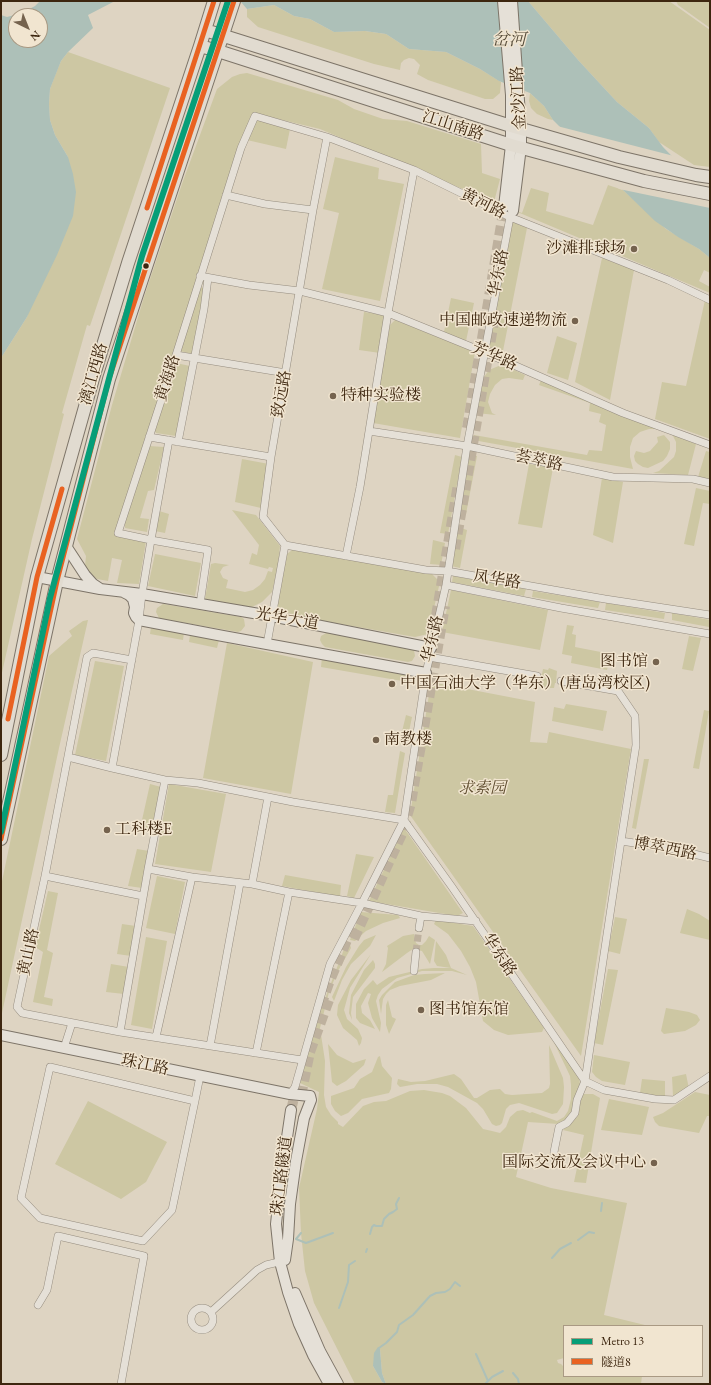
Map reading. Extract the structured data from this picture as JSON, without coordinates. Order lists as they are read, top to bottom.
{
  "streets": {
    "main road": ["江山南路", "漓江西路"],
    "street": [
      "金沙江路",
      "黄河路",
      "华东路",
      "芳华路",
      "黄海路",
      "致远路",
      "荟萃路",
      "凤华路",
      "光华大道",
      "博萃西路",
      "黄山路",
      "珠江路",
      "珠江路隧道"
    ]
  },
  "crossings": [
    ["金沙江路", "江山南路"],
    ["江山南路", "漓江西路"],
    ["黄河路", "华东路"],
    ["黄河路", "黄海路"],
    ["黄河路", "致远路"],
    ["华东路", "芳华路"],
    ["华东路", "荟萃路"],
    ["华东路", "凤华路"],
    ["华东路", "光华大道"],
    ["芳华路", "黄海路"],
    ["芳华路", "致远路"],
    ["漓江西路", "光华大道"],
    ["致远路", "凤华路"],
    ["珠江路", "珠江路隧道"]
  ],
  "water": ["岔河"],
  "parks": ["求索园"],
  "places": [
    "沙滩排球场",
    "中国邮政速递物流",
    "特种实验楼",
    "图书馆",
    "中国石油大学（华东）(唐岛湾校区)",
    "南教楼",
    "工科楼E",
    "图书馆东馆",
    "国际交流及会议中心"
  ],
  "lines": ["metro line 13", "transit line 隧道8"],
  "legend": ["Metro 13", "隧道8"],
  "north": "bottom right"
}
